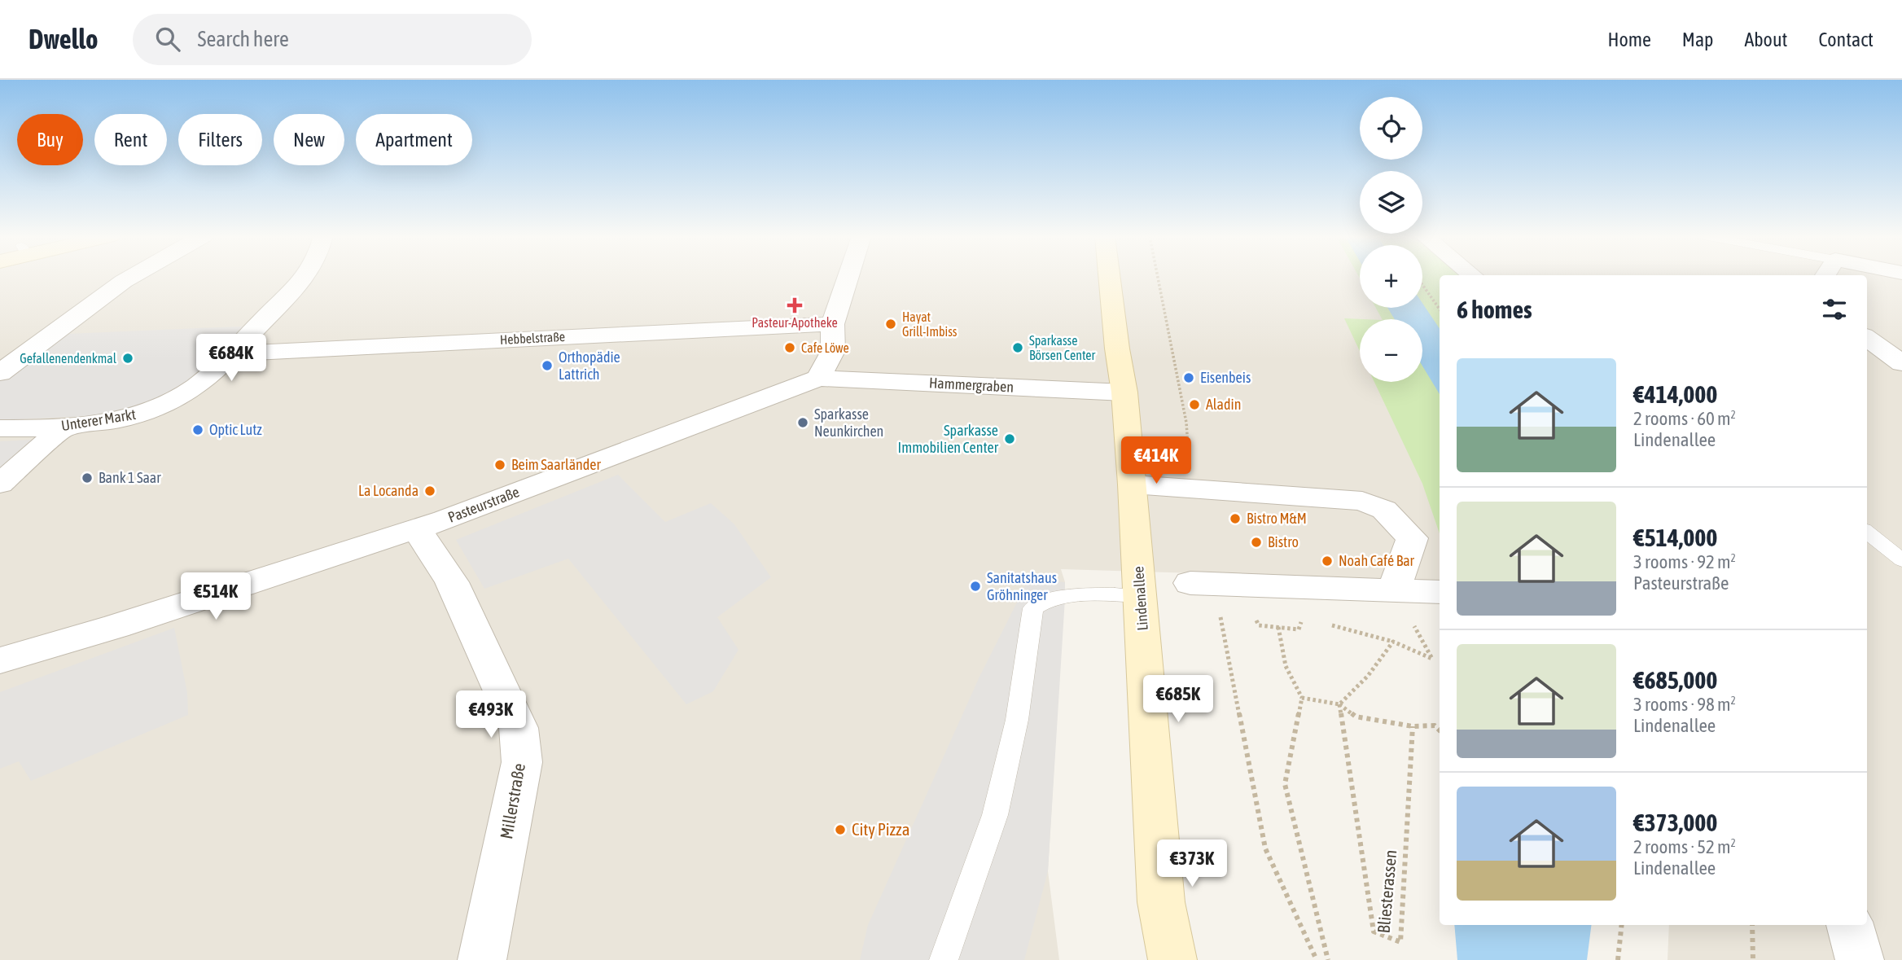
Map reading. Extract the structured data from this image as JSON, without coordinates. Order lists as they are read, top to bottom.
{
  "streets": {
    "main road": ["Lindenallee"],
    "street": [
      "Hebbelstraße",
      "Hammergraben",
      "Unterer Markt",
      "Pasteurstraße",
      "Millerstraße"
    ],
    "path": ["Bliesterassen"]
  },
  "crossings": [
    ["Hebbelstraße", "Unterer Markt"],
    ["Hammergraben", "Pasteurstraße"],
    ["Hammergraben", "Lindenallee"],
    ["Pasteurstraße", "Millerstraße"]
  ],
  "places": {
    "health": ["Pasteur-Apotheke"],
    "other": [
      "Hayat Grill-Imbiss",
      "Cafe Löwe",
      "Sparkasse Börsen Center",
      "Gefallenendenkmal",
      "Orthopädie Lattrich",
      "Eisenbeis",
      "Aladin",
      "Sparkasse Neunkirchen",
      "Optic Lutz",
      "Sparkasse Immobilien Center",
      "Beim Saarländer",
      "Bank 1 Saar",
      "La Locanda",
      "Bistro M&M",
      "Bistro",
      "Noah Café Bar",
      "Sanitatshaus Gröhninger",
      "City Pizza"
    ]
  },
  "page": {
    "header": "Dwello",
    "search": "Search here",
    "nav": [
      "Home",
      "Map",
      "About",
      "Contact"
    ],
    "map_buttons": ["+", "−"],
    "chip": [
      "Buy",
      "Rent",
      "Filters",
      "New",
      "Apartment"
    ],
    "heading": "6 homes",
    "price": [
      "€684K",
      "€414K",
      "€514K",
      "€685K",
      "€493K",
      "€373K"
    ],
    "list": [
      {
        "name": "€414,000",
        "note": "2 rooms · 60 m² · Lindenallee"
      },
      {
        "name": "€514,000",
        "note": "3 rooms · 92 m² · Pasteurstraße"
      },
      {
        "name": "€685,000",
        "note": "3 rooms · 98 m² · Lindenallee"
      },
      {
        "name": "€373,000",
        "note": "2 rooms · 52 m² · Lindenallee"
      }
    ]
  }
}
